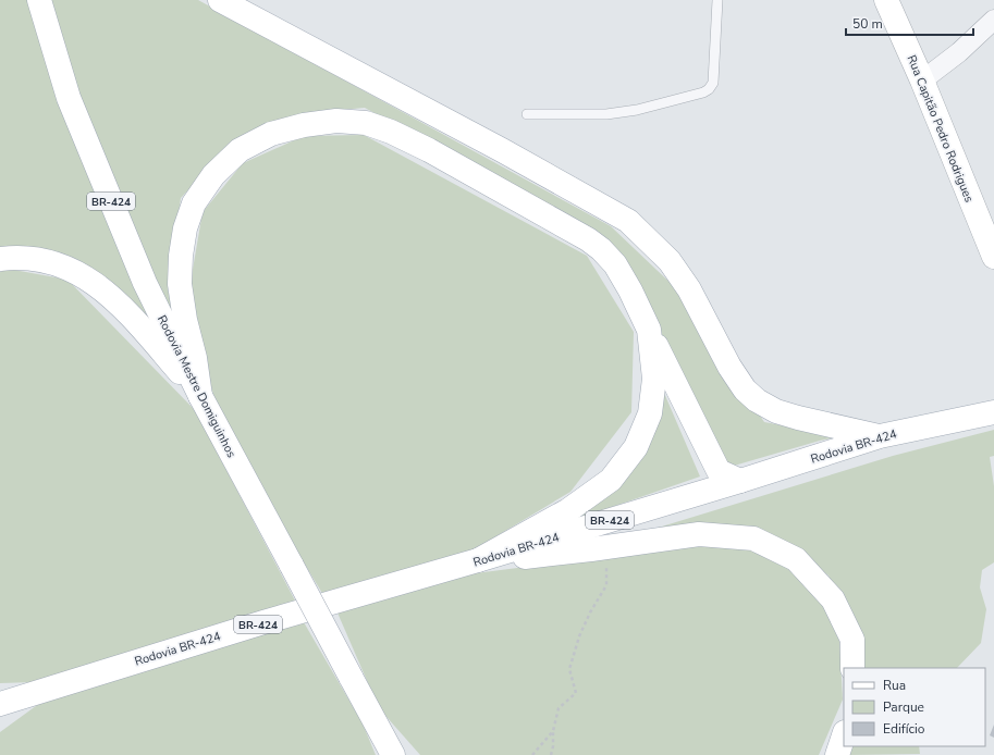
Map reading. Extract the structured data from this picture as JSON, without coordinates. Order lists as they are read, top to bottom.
{
  "streets": {
    "main road": [
      "Rua Capitão Pedro Rodrigues",
      "BR-424",
      "Rodovia Mestre Domiguinhos",
      "Rodovia BR-424"
    ]
  },
  "crossings": [
    ["BR-424", "Rodovia BR-424"]
  ],
  "legend": ["Rua", "Parque", "Edifício"],
  "scale_bar": "50 m"
}
